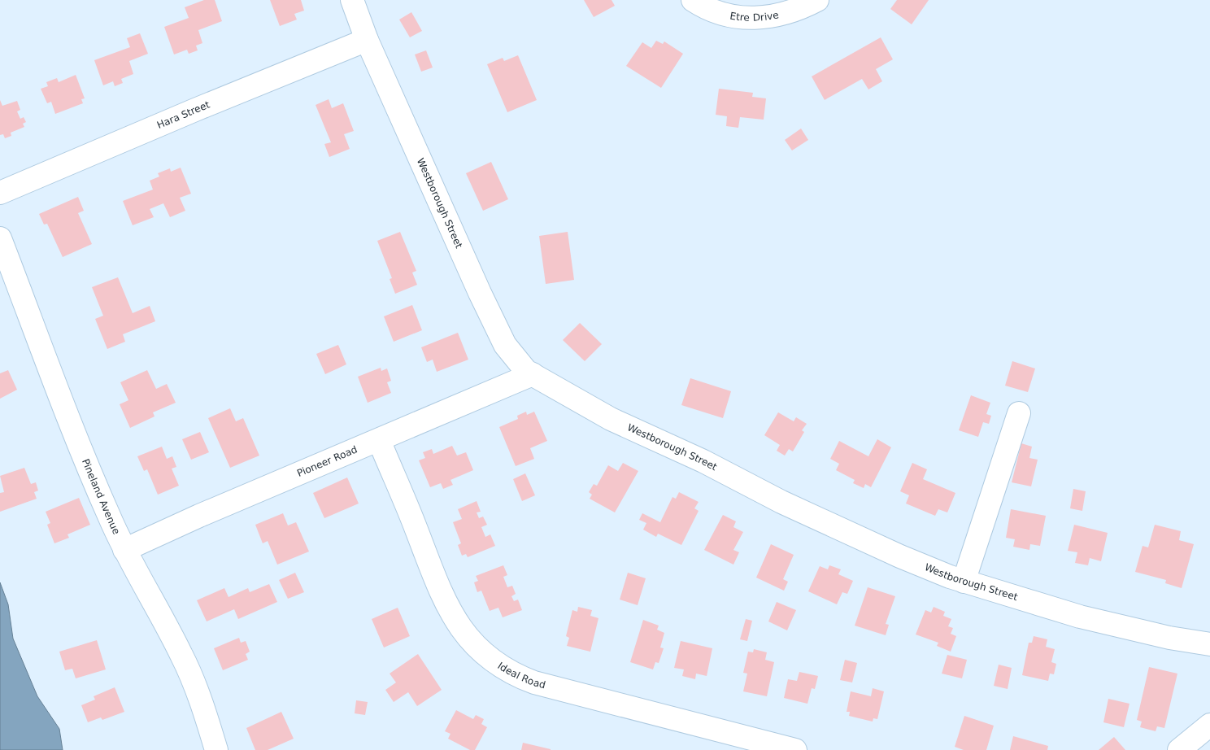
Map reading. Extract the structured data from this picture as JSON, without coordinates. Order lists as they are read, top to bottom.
{
  "streets": {
    "street": [
      "Etre Drive",
      "Hara Street",
      "Westborough Street",
      "Pioneer Road",
      "Pineland Avenue",
      "Ideal Road"
    ]
  },
  "crossings": [
    ["Hara Street", "Westborough Street"],
    ["Westborough Street", "Pioneer Road"],
    ["Pioneer Road", "Pineland Avenue"],
    ["Pioneer Road", "Ideal Road"]
  ]
}
